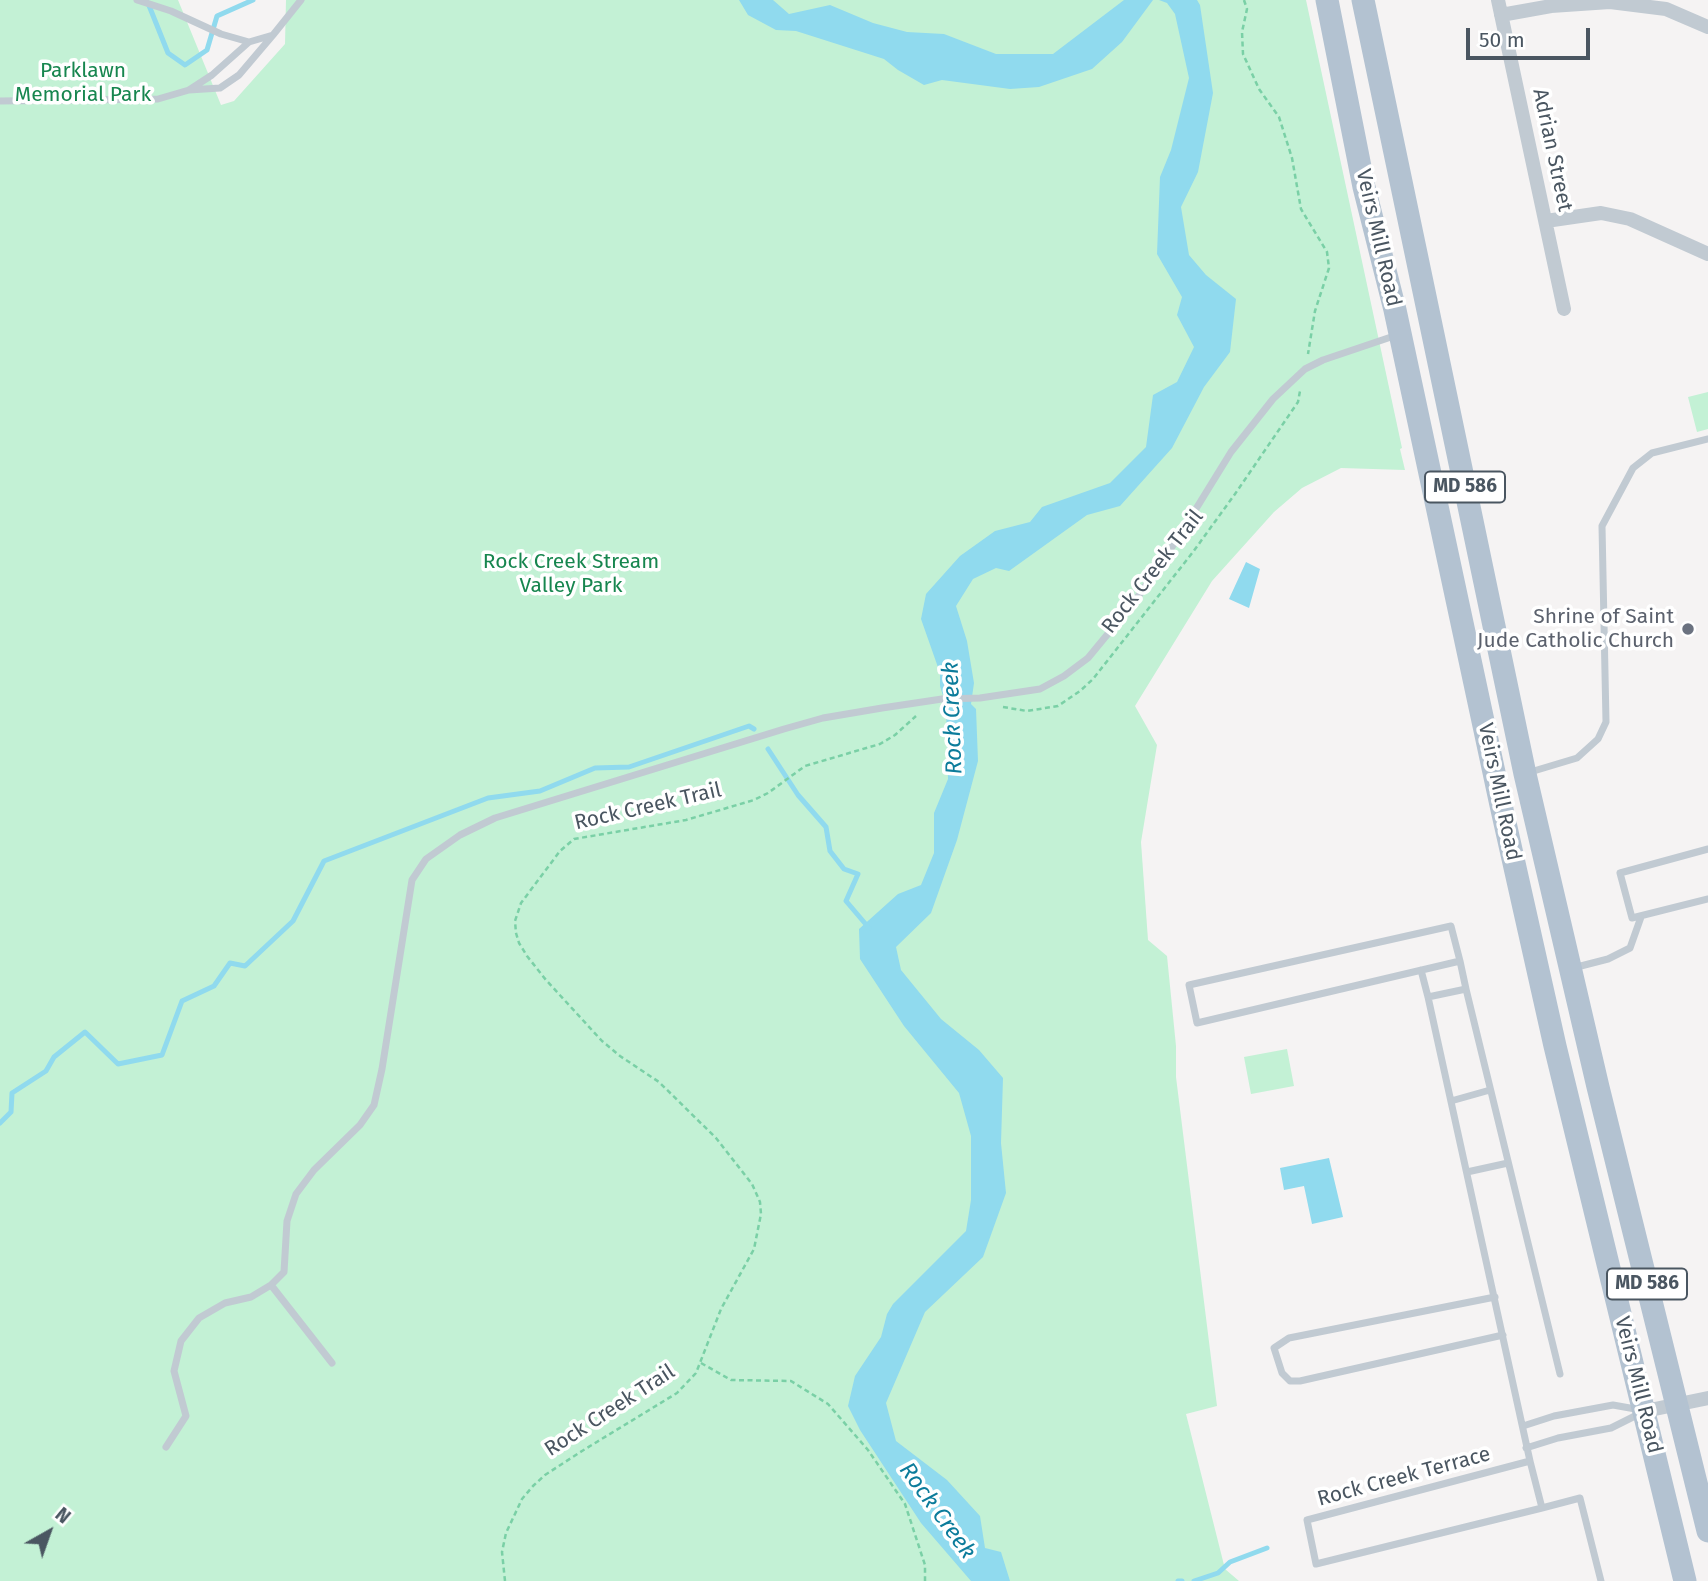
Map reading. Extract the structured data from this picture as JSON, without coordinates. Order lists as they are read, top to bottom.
{
  "streets": {
    "main road": ["Veirs Mill Road", "MD 586"],
    "street": ["Adrian Street"],
    "lane": ["Rock Creek Terrace"],
    "path": ["Rock Creek Trail"]
  },
  "water": ["Rock Creek"],
  "parks": ["Parklawn Memorial Park", "Rock Creek Stream Valley Park"],
  "places": ["Shrine of Saint Jude Catholic Church"],
  "scale_bar": "50 m",
  "north": "top right"
}
